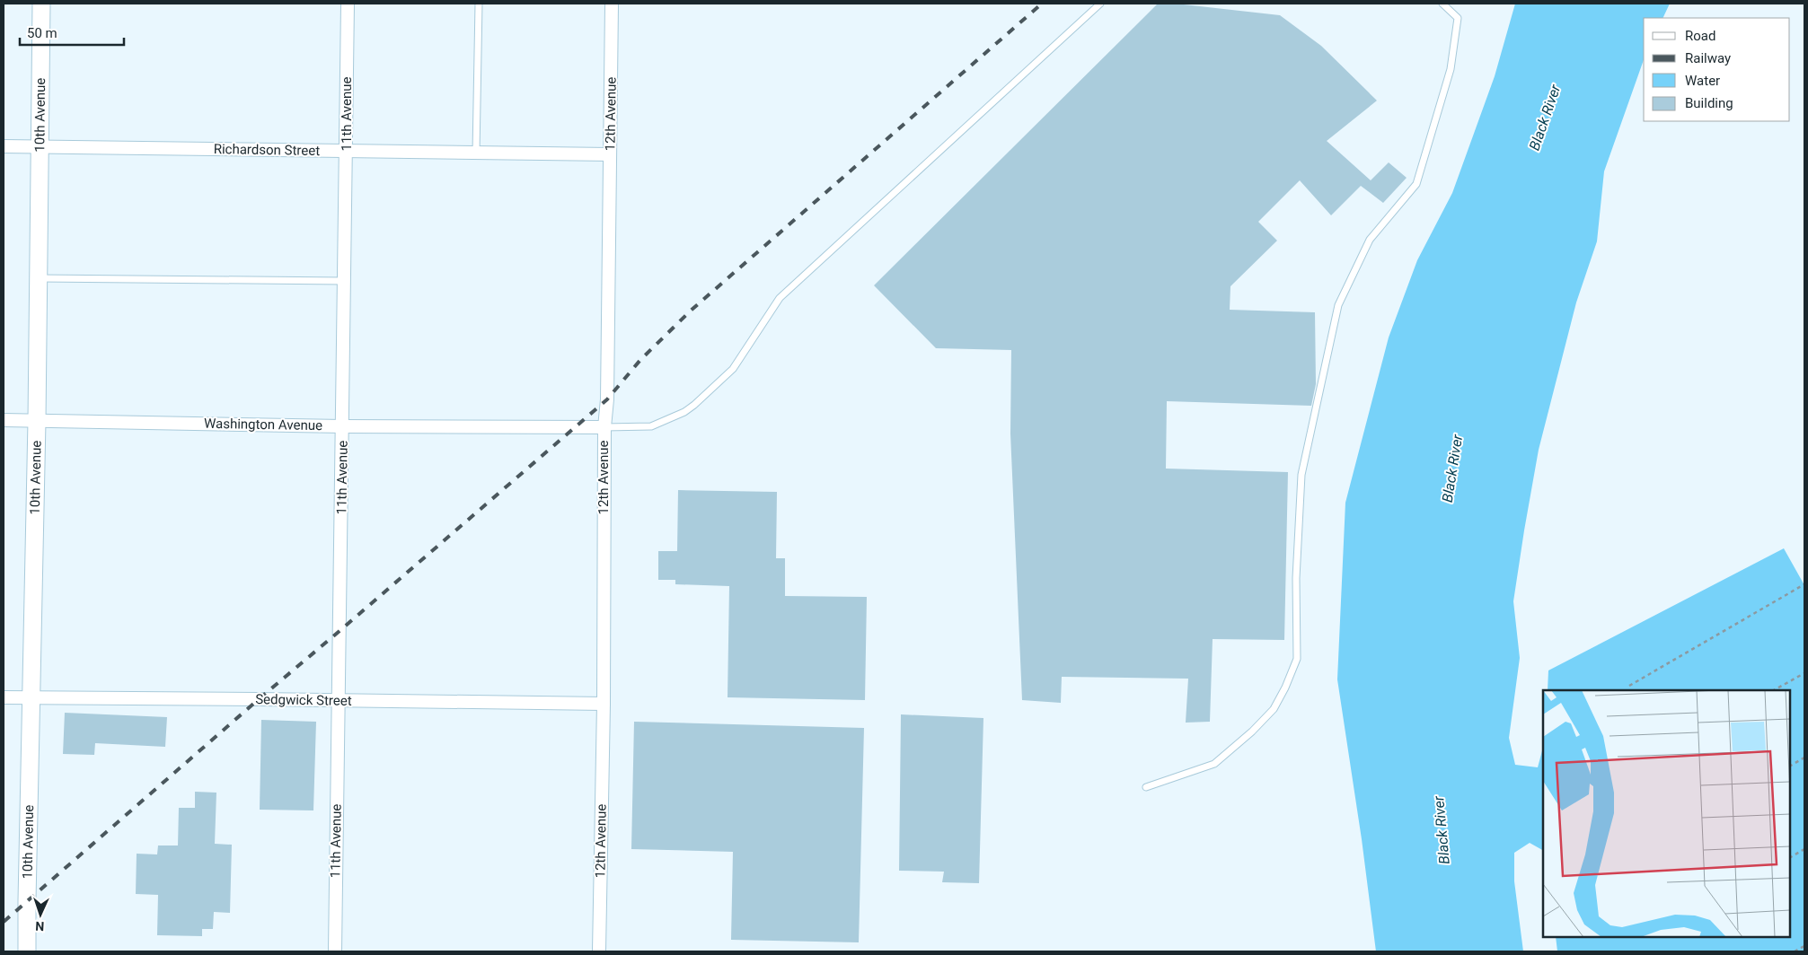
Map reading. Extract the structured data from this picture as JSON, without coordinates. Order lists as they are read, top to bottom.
{
  "streets": {
    "street": [
      "10th Avenue",
      "11th Avenue",
      "12th Avenue",
      "Richardson Street",
      "Washington Avenue",
      "Sedgwick Street"
    ]
  },
  "crossings": [
    ["10th Avenue", "Richardson Street"],
    ["10th Avenue", "Washington Avenue"],
    ["10th Avenue", "Sedgwick Street"],
    ["11th Avenue", "Richardson Street"],
    ["11th Avenue", "Washington Avenue"],
    ["11th Avenue", "Sedgwick Street"],
    ["12th Avenue", "Richardson Street"],
    ["12th Avenue", "Washington Avenue"],
    ["12th Avenue", "Sedgwick Street"]
  ],
  "water": ["Black River"],
  "legend": [
    "Road",
    "Railway",
    "Water",
    "Building"
  ],
  "scale_bar": "50 m",
  "north": "bottom"
}
